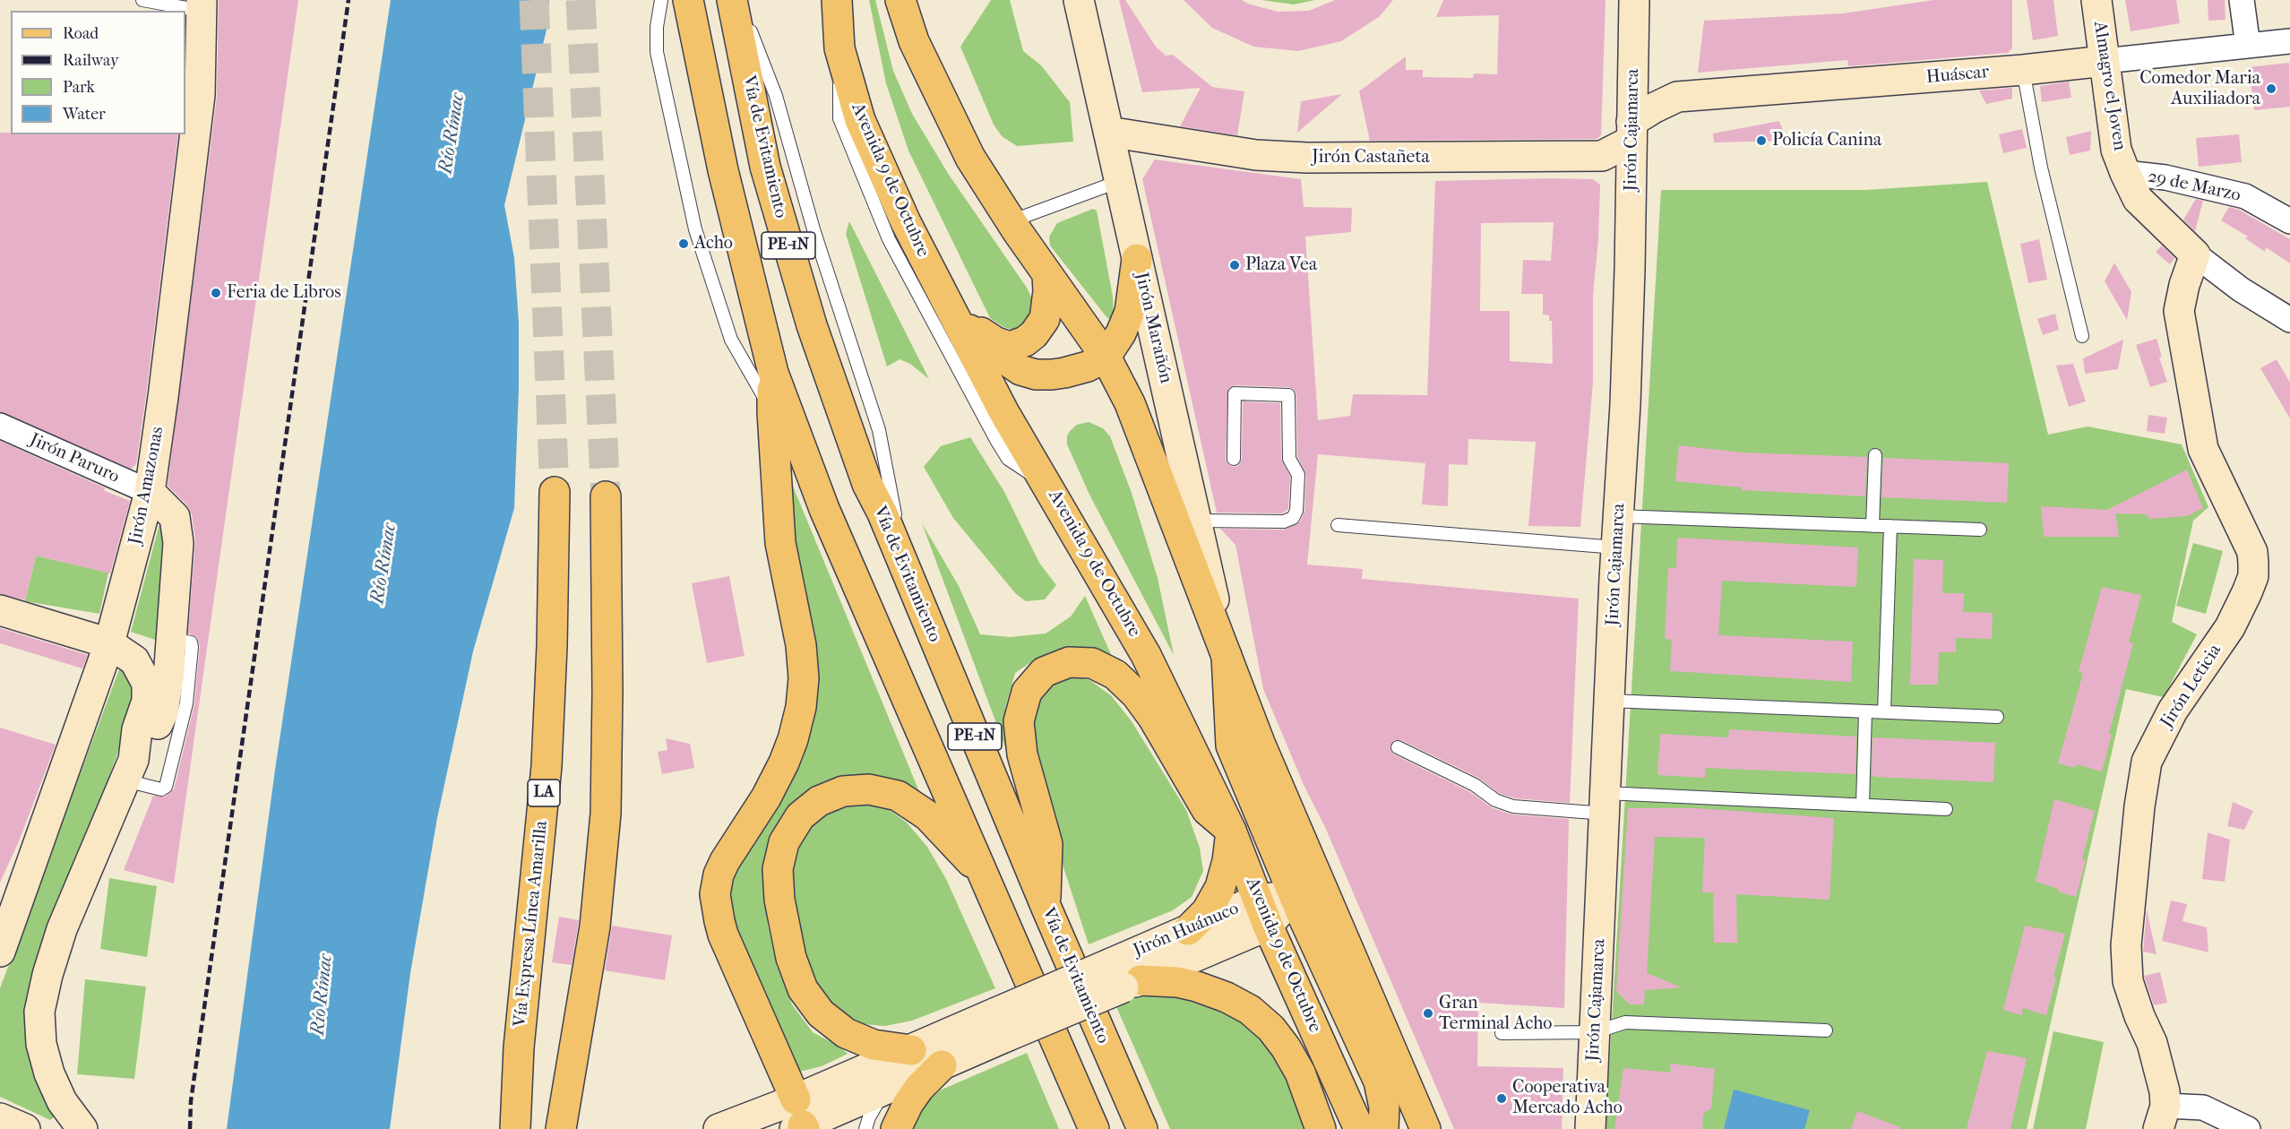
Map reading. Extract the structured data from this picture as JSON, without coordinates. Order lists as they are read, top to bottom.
{
  "streets": {
    "main road": [
      "Vía de Evitamiento",
      "Avenida 9 de Octubre",
      "PE-1N",
      "LA",
      "Vía Expresa Línea Amarilla"
    ],
    "street": [
      "Huáscar",
      "Almagro el Joven",
      "Jirón Cajamarca",
      "Jirón Castañeta",
      "29 de Marzo",
      "Jirón Marañón",
      "Jirón Paruro",
      "Jirón Amazonas",
      "Jirón Leticia",
      "Jirón Huánuco"
    ]
  },
  "crossings": [
    ["Huáscar", "Almagro el Joven"],
    ["Huáscar", "Jirón Cajamarca"],
    ["Huáscar", "Jirón Castañeta"],
    ["Almagro el Joven", "29 de Marzo"],
    ["Almagro el Joven", "Jirón Leticia"],
    ["Jirón Cajamarca", "Jirón Castañeta"],
    ["Jirón Castañeta", "Jirón Marañón"],
    ["Avenida 9 de Octubre", "Jirón Huánuco"],
    ["Jirón Paruro", "Jirón Amazonas"]
  ],
  "water": ["Río Rímac"],
  "places": [
    "Comedor Maria Auxiliadora",
    "Policía Canina",
    "Acho",
    "Plaza Vea",
    "Feria de Libros",
    "Gran Terminal Acho",
    "Cooperativa Mercado Acho"
  ],
  "legend": [
    "Road",
    "Railway",
    "Park",
    "Water"
  ]
}
